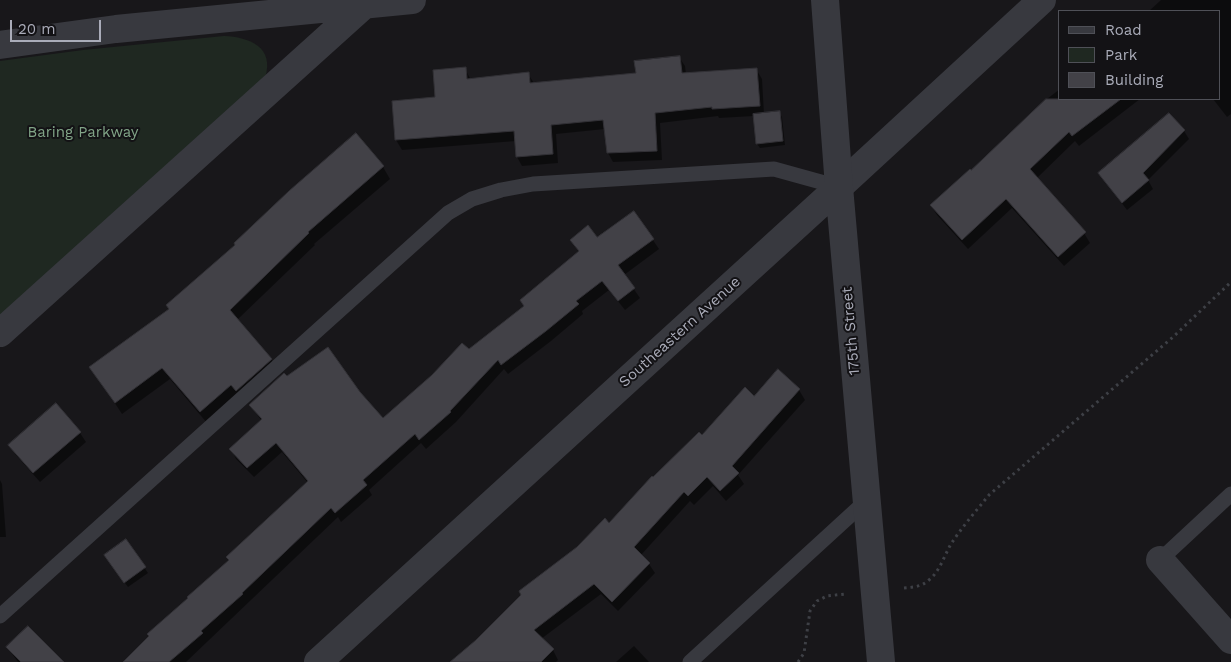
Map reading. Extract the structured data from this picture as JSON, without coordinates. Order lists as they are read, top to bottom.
{
  "streets": {
    "street": ["175th Street", "Southeastern Avenue"]
  },
  "crossings": [
    ["175th Street", "Southeastern Avenue"]
  ],
  "parks": ["Baring Parkway"],
  "legend": ["Road", "Park", "Building"],
  "scale_bar": "20 m"
}
